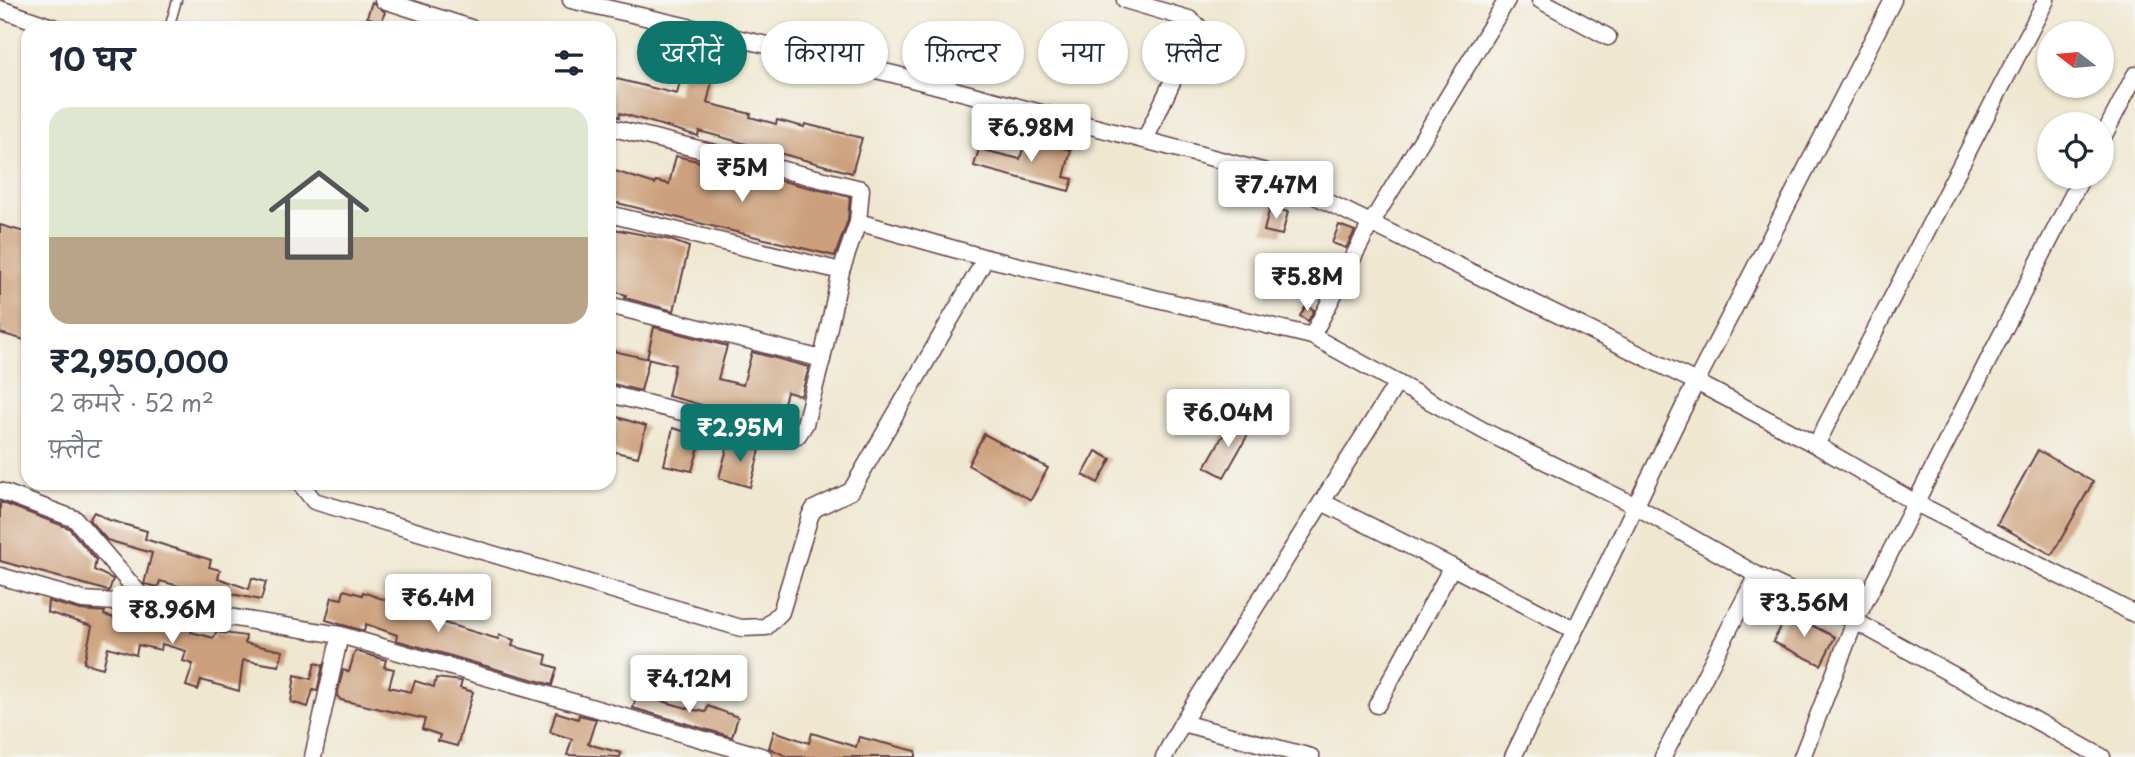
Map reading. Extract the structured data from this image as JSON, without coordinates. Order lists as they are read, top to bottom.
{
  "north": "left",
  "page": {
    "chip": [
      "खरीदें",
      "किराया",
      "फ़िल्टर",
      "नया",
      "फ़्लैट"
    ],
    "heading": "10 घर",
    "price": [
      "₹6.98M",
      "₹5M",
      "₹7.47M",
      "₹5.8M",
      "₹6.04M",
      "₹2.95M",
      "₹6.4M",
      "₹3.56M",
      "₹8.96M",
      "₹4.12M"
    ],
    "list": [
      {
        "name": "₹2,950,000",
        "note": "2 कमरे · 52 m² · फ़्लैट"
      }
    ]
  }
}
